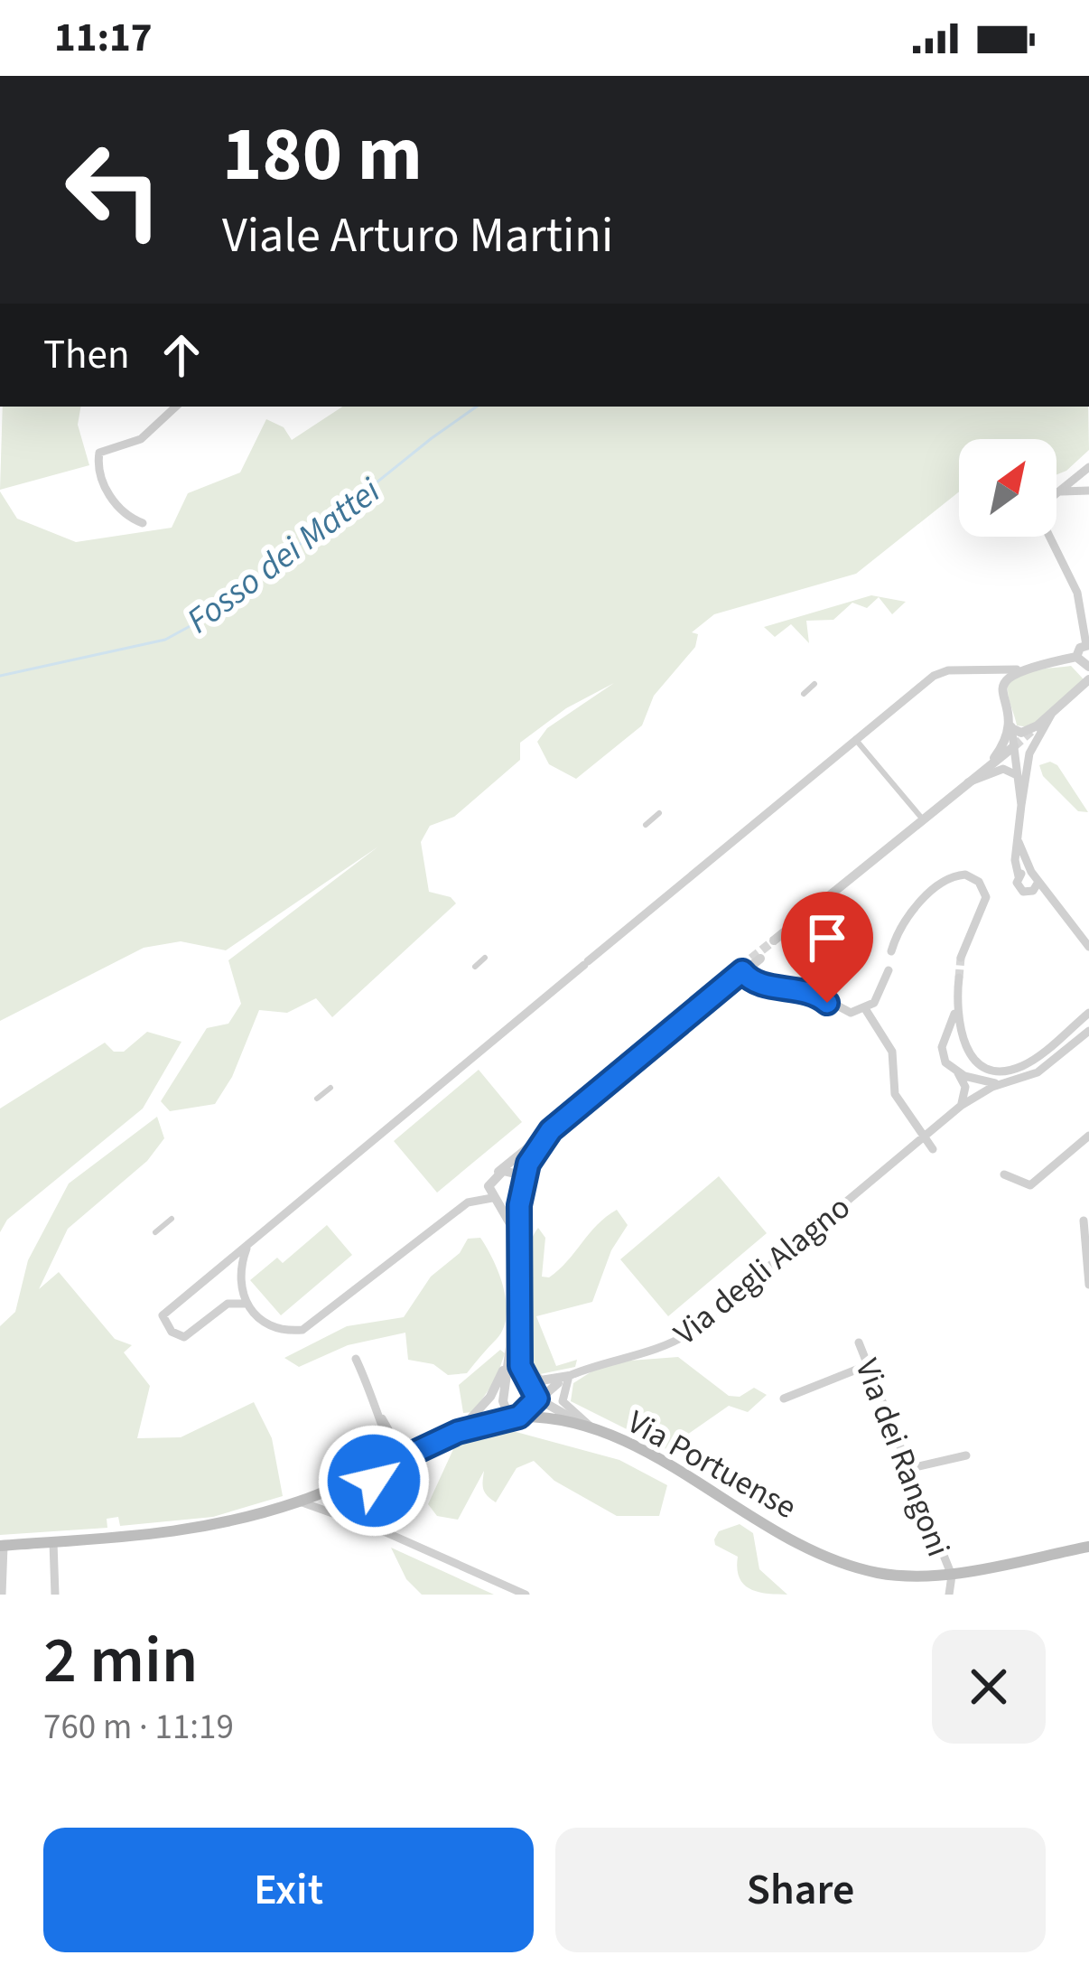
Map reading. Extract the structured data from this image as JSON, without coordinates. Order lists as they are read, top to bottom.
{
  "streets": {
    "main road": ["Via Portuense"],
    "street": ["Via degli Alagno", "Via dei Rangoni"]
  },
  "crossings": [
    ["Via degli Alagno", "Via Portuense"],
    ["Via dei Rangoni", "Via Portuense"]
  ],
  "water": ["Fosso dei Mattei"],
  "north": "top right",
  "page": {
    "status": "11:17",
    "turn": ["180 m", "Viale Arturo Martini"],
    "then": "Then",
    "heading": ["2 min", "760 m · 11:19"],
    "buttons": ["Exit", "Share"]
  }
}
